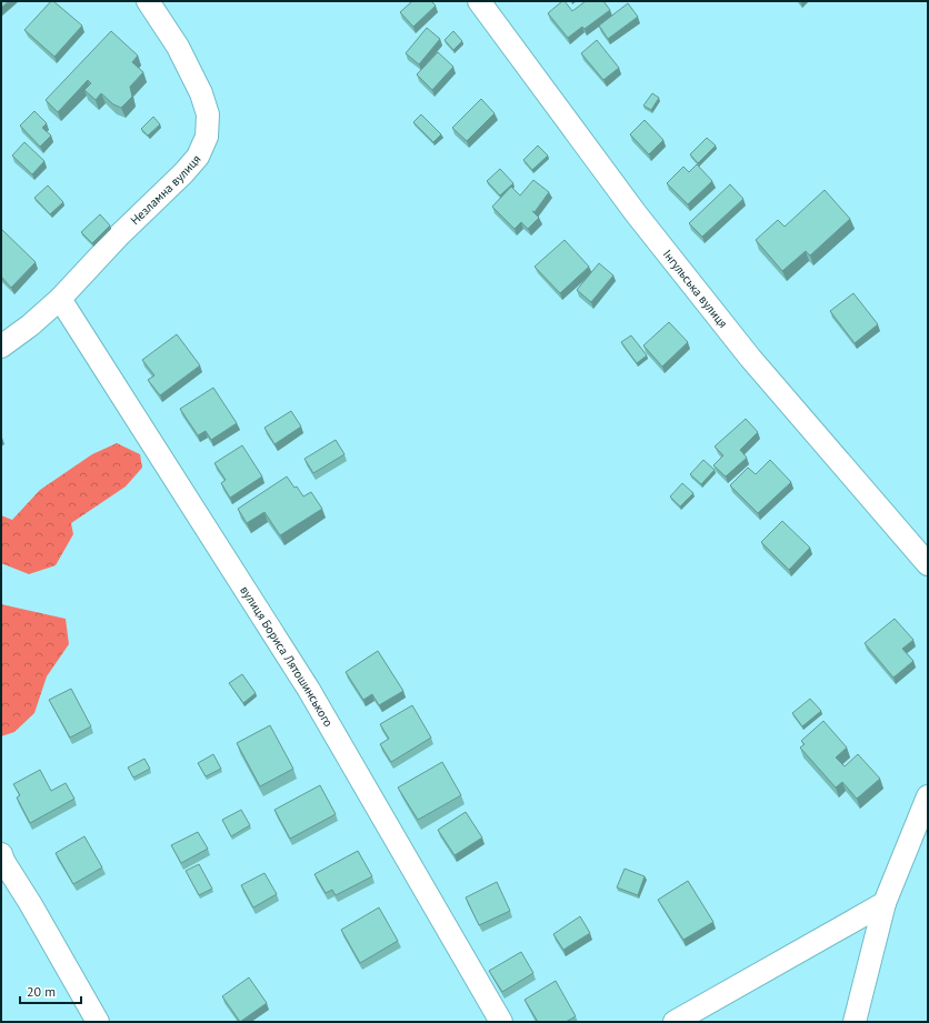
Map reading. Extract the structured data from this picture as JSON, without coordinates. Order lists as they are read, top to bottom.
{
  "streets": {
    "street": ["Незламна вулиця", "Інгульська вулиця", "вулиця Бориса Лятошинського"]
  },
  "crossings": [
    ["Незламна вулиця", "вулиця Бориса Лятошинського"]
  ],
  "scale_bar": "20 m"
}
